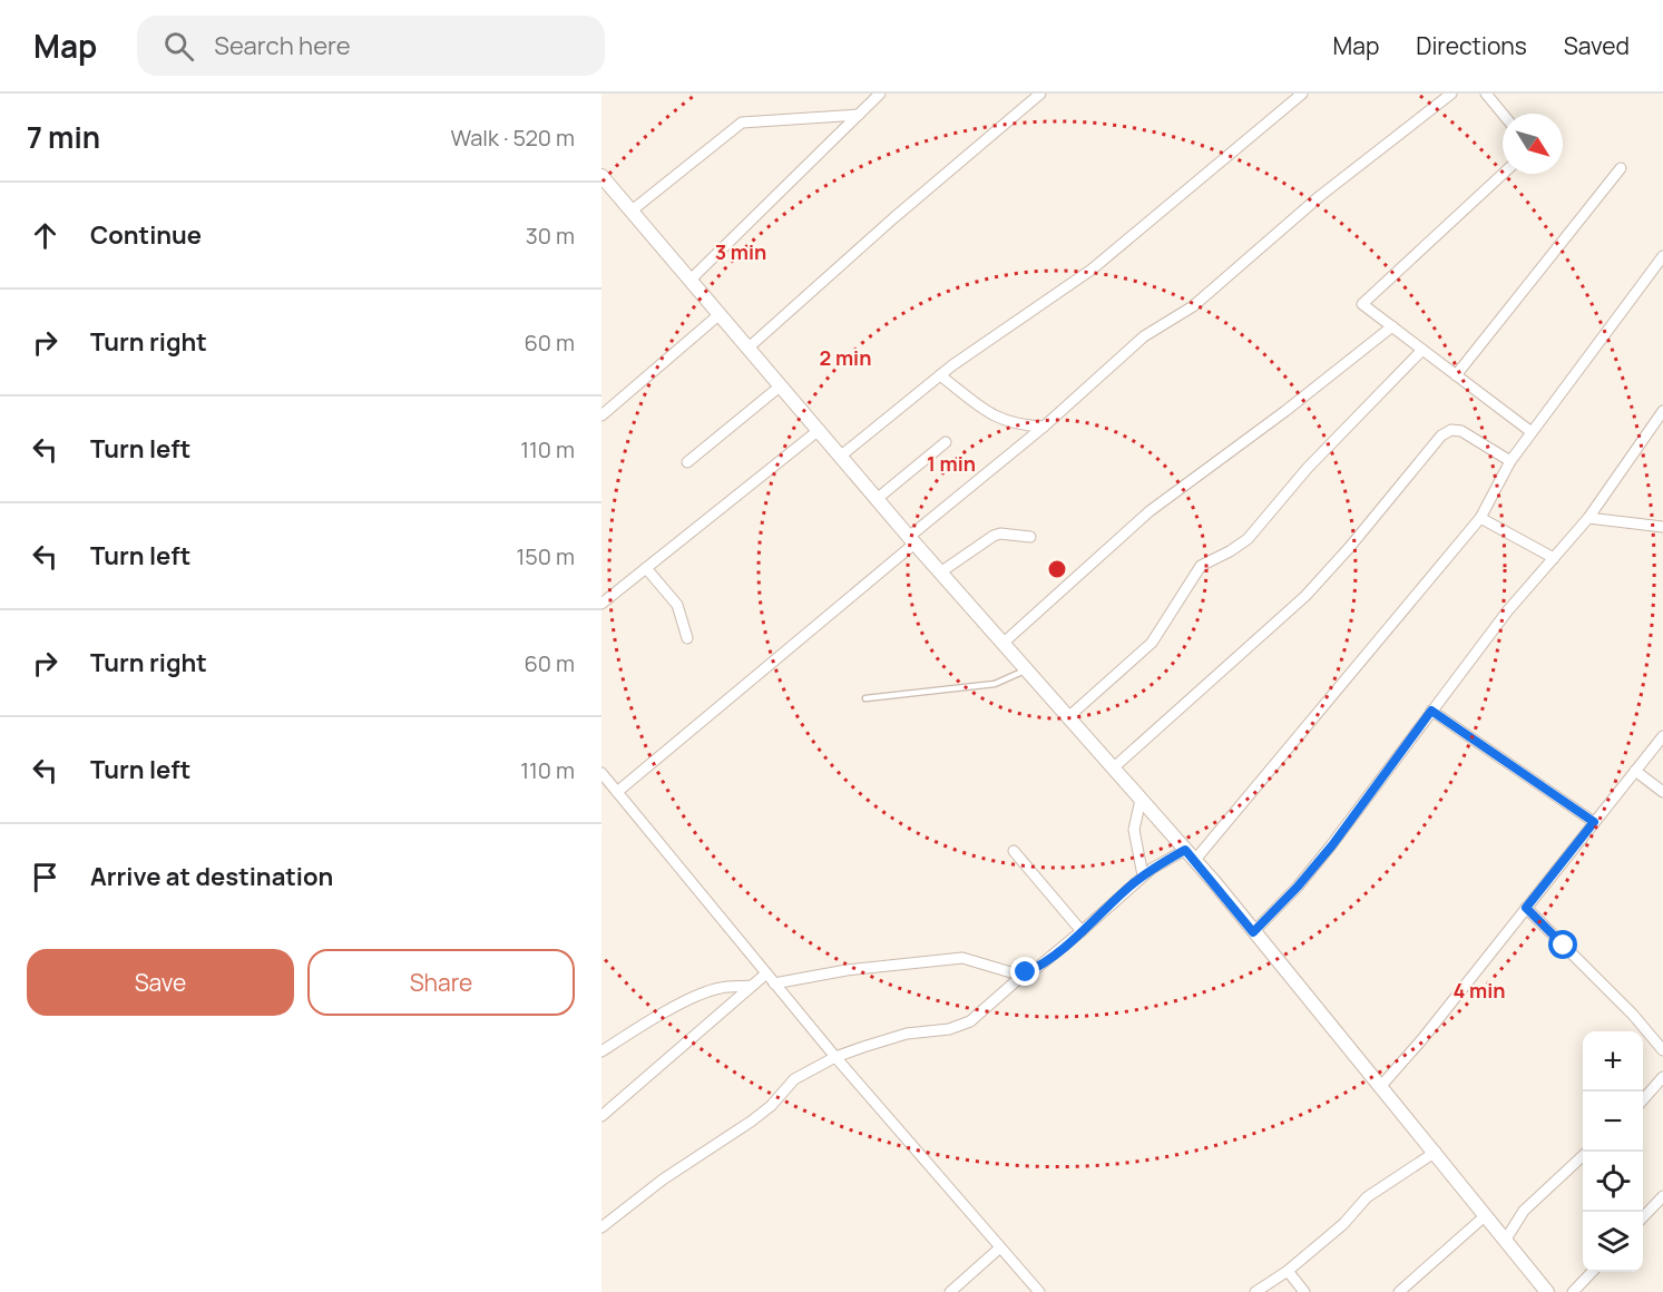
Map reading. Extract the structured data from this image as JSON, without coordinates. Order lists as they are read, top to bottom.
{
  "north": "bottom right",
  "page": {
    "header": "Map",
    "search": "Search here",
    "nav": ["Map", "Directions", "Saved"],
    "heading": ["7 min", "Walk · 520 m"],
    "list": [
      ["Continue", "30 m"],
      ["Turn right", "60 m"],
      ["Turn left", "110 m"],
      ["Turn left", "150 m"],
      ["Turn right", "60 m"],
      ["Turn left", "110 m"],
      "Arrive at destination"
    ],
    "buttons": ["Save", "Share"],
    "map_buttons": ["+", "−"]
  },
  "rings": [
    "3 min",
    "2 min",
    "1 min",
    "4 min"
  ]
}
